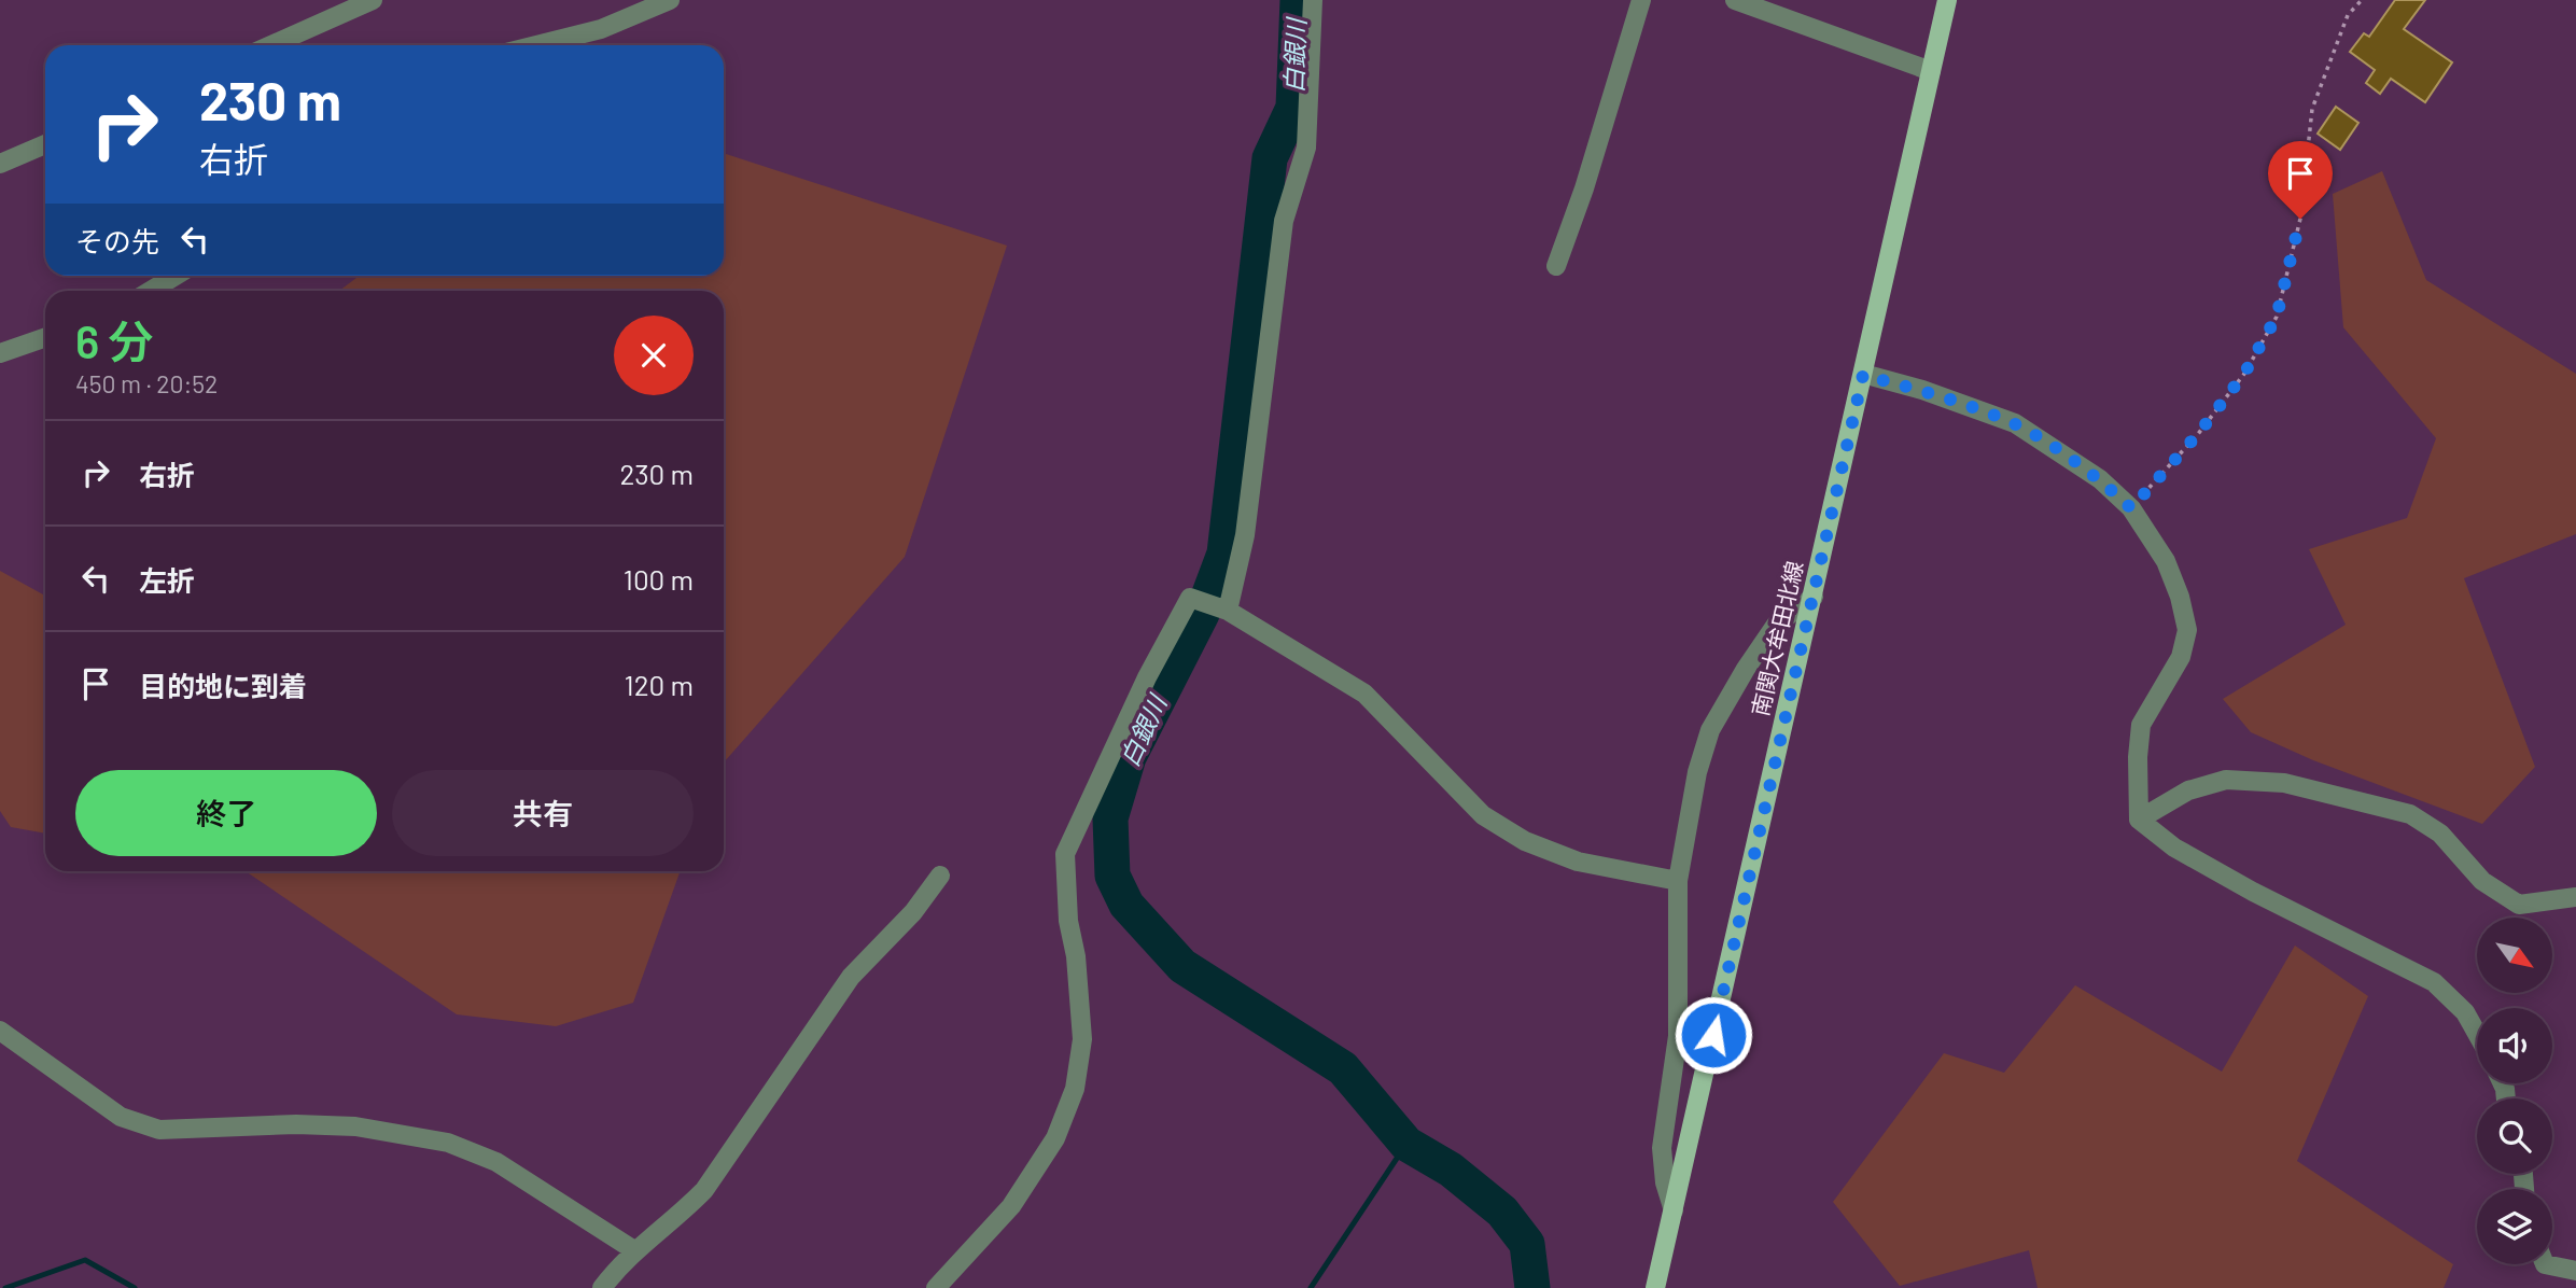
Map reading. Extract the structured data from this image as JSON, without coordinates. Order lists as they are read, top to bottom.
{
  "streets": {
    "main road": ["南関大牟田北線"]
  },
  "water": ["白銀川"],
  "north": "bottom right",
  "page": {
    "turn": ["230 m", "右折"],
    "then": "その先",
    "heading": ["6 分", "450 m · 20:52"],
    "list": [
      {
        "name": "右折",
        "value": "230 m"
      },
      {
        "name": "左折",
        "value": "100 m"
      },
      {
        "name": "目的地に到着",
        "value": "120 m"
      }
    ],
    "buttons": ["終了", "共有"]
  }
}
